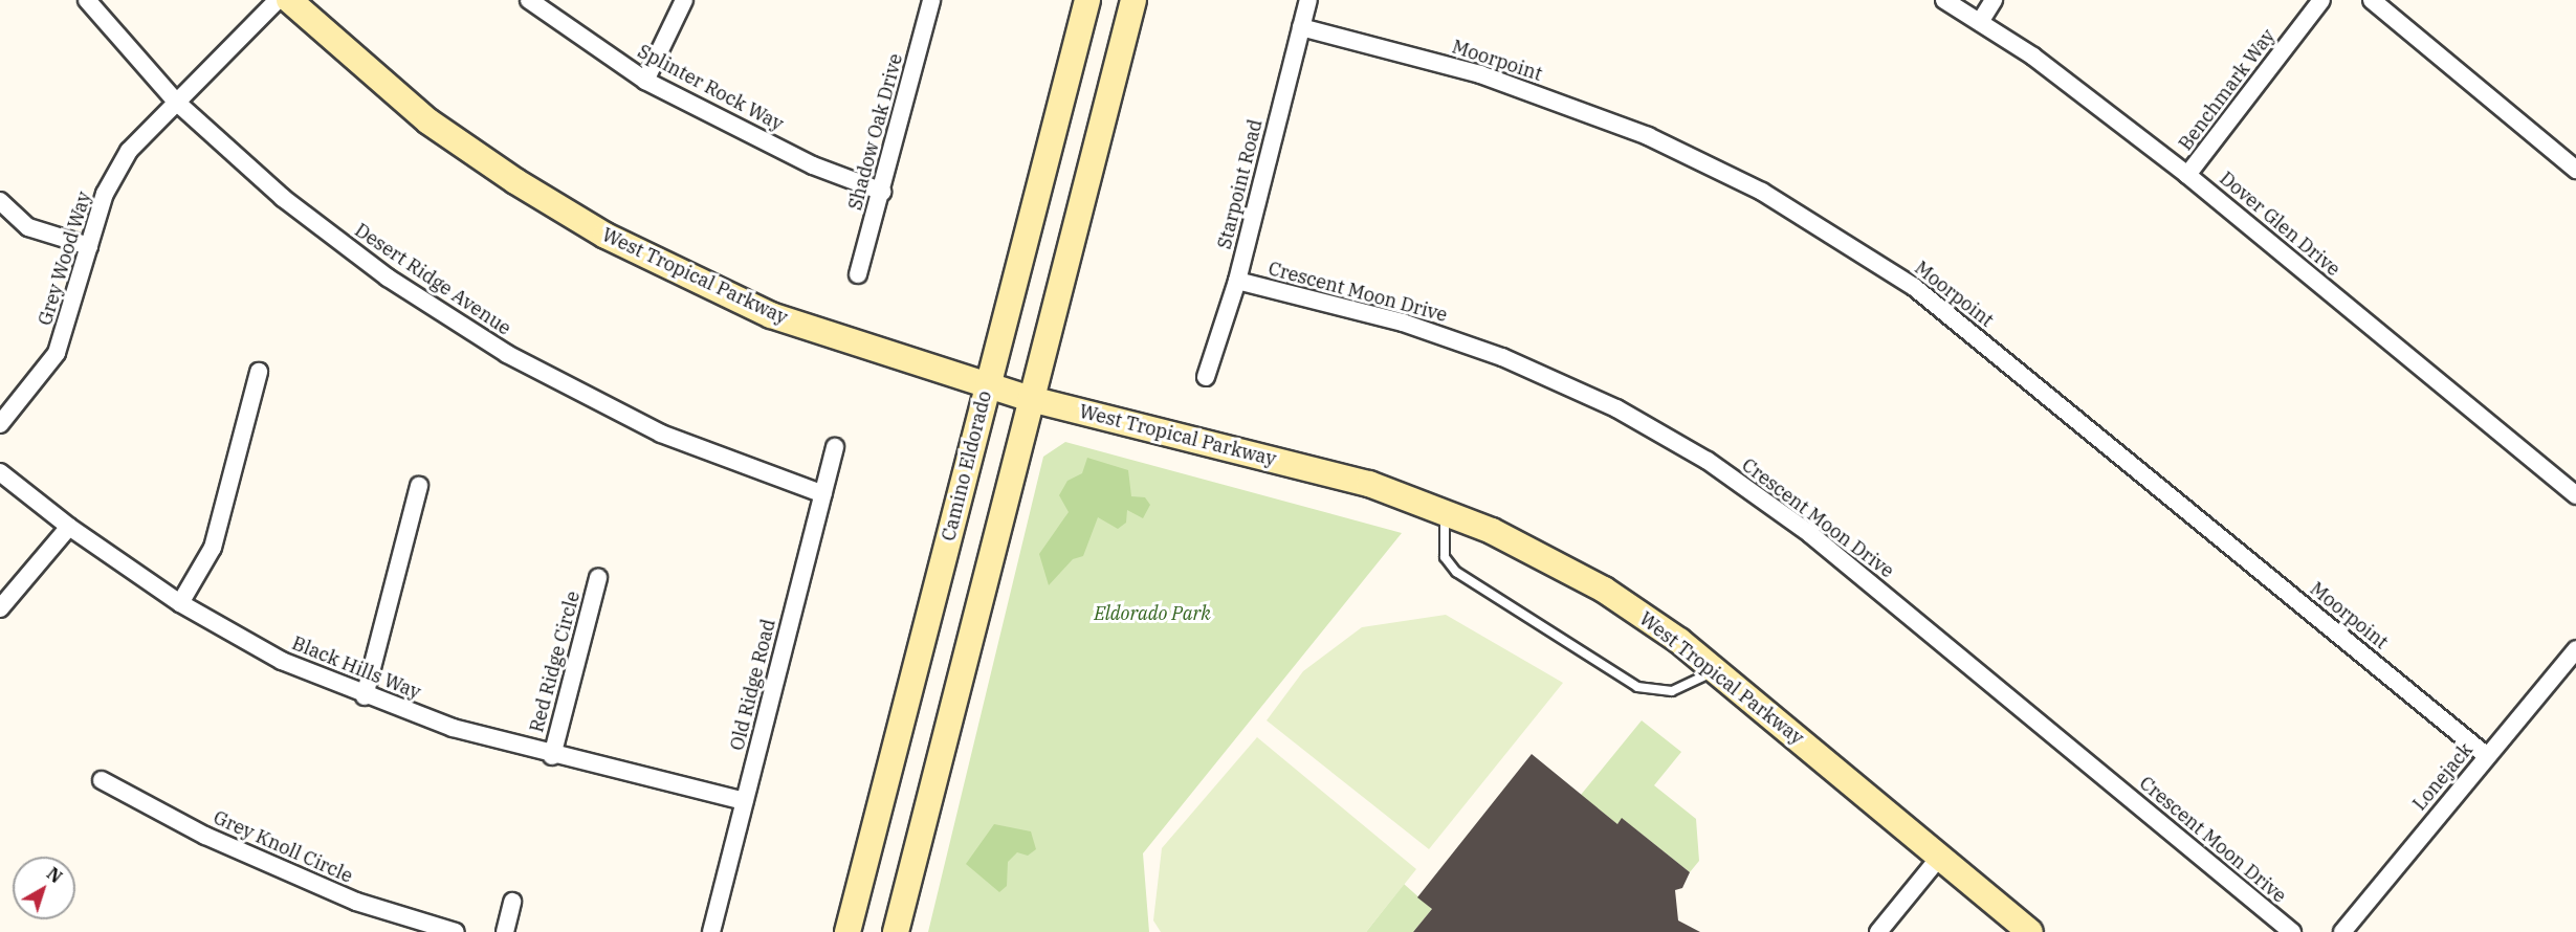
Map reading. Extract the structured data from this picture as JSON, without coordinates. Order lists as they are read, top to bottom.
{
  "streets": {
    "main road": ["West Tropical Parkway", "Camino Eldorado"],
    "street": [
      "Moorpoint",
      "Splinter Rock Way",
      "Benchmark Way",
      "Shadow Oak Drive",
      "Starpoint Road",
      "Dover Glen Drive",
      "Grey Wood Way",
      "Desert Ridge Avenue",
      "Crescent Moon Drive",
      "Red Ridge Circle",
      "Black Hills Way",
      "Old Ridge Road",
      "Lonejack",
      "Grey Knoll Circle"
    ]
  },
  "crossings": [
    ["Moorpoint", "Starpoint Road"],
    ["Moorpoint", "Lonejack"],
    ["Splinter Rock Way", "Shadow Oak Drive"],
    ["Benchmark Way", "Dover Glen Drive"],
    ["Starpoint Road", "Crescent Moon Drive"],
    ["Grey Wood Way", "Desert Ridge Avenue"],
    ["West Tropical Parkway", "Camino Eldorado"],
    ["Desert Ridge Avenue", "Old Ridge Road"],
    ["Red Ridge Circle", "Black Hills Way"],
    ["Black Hills Way", "Old Ridge Road"]
  ],
  "parks": ["Eldorado Park"],
  "north": "top right"
}
